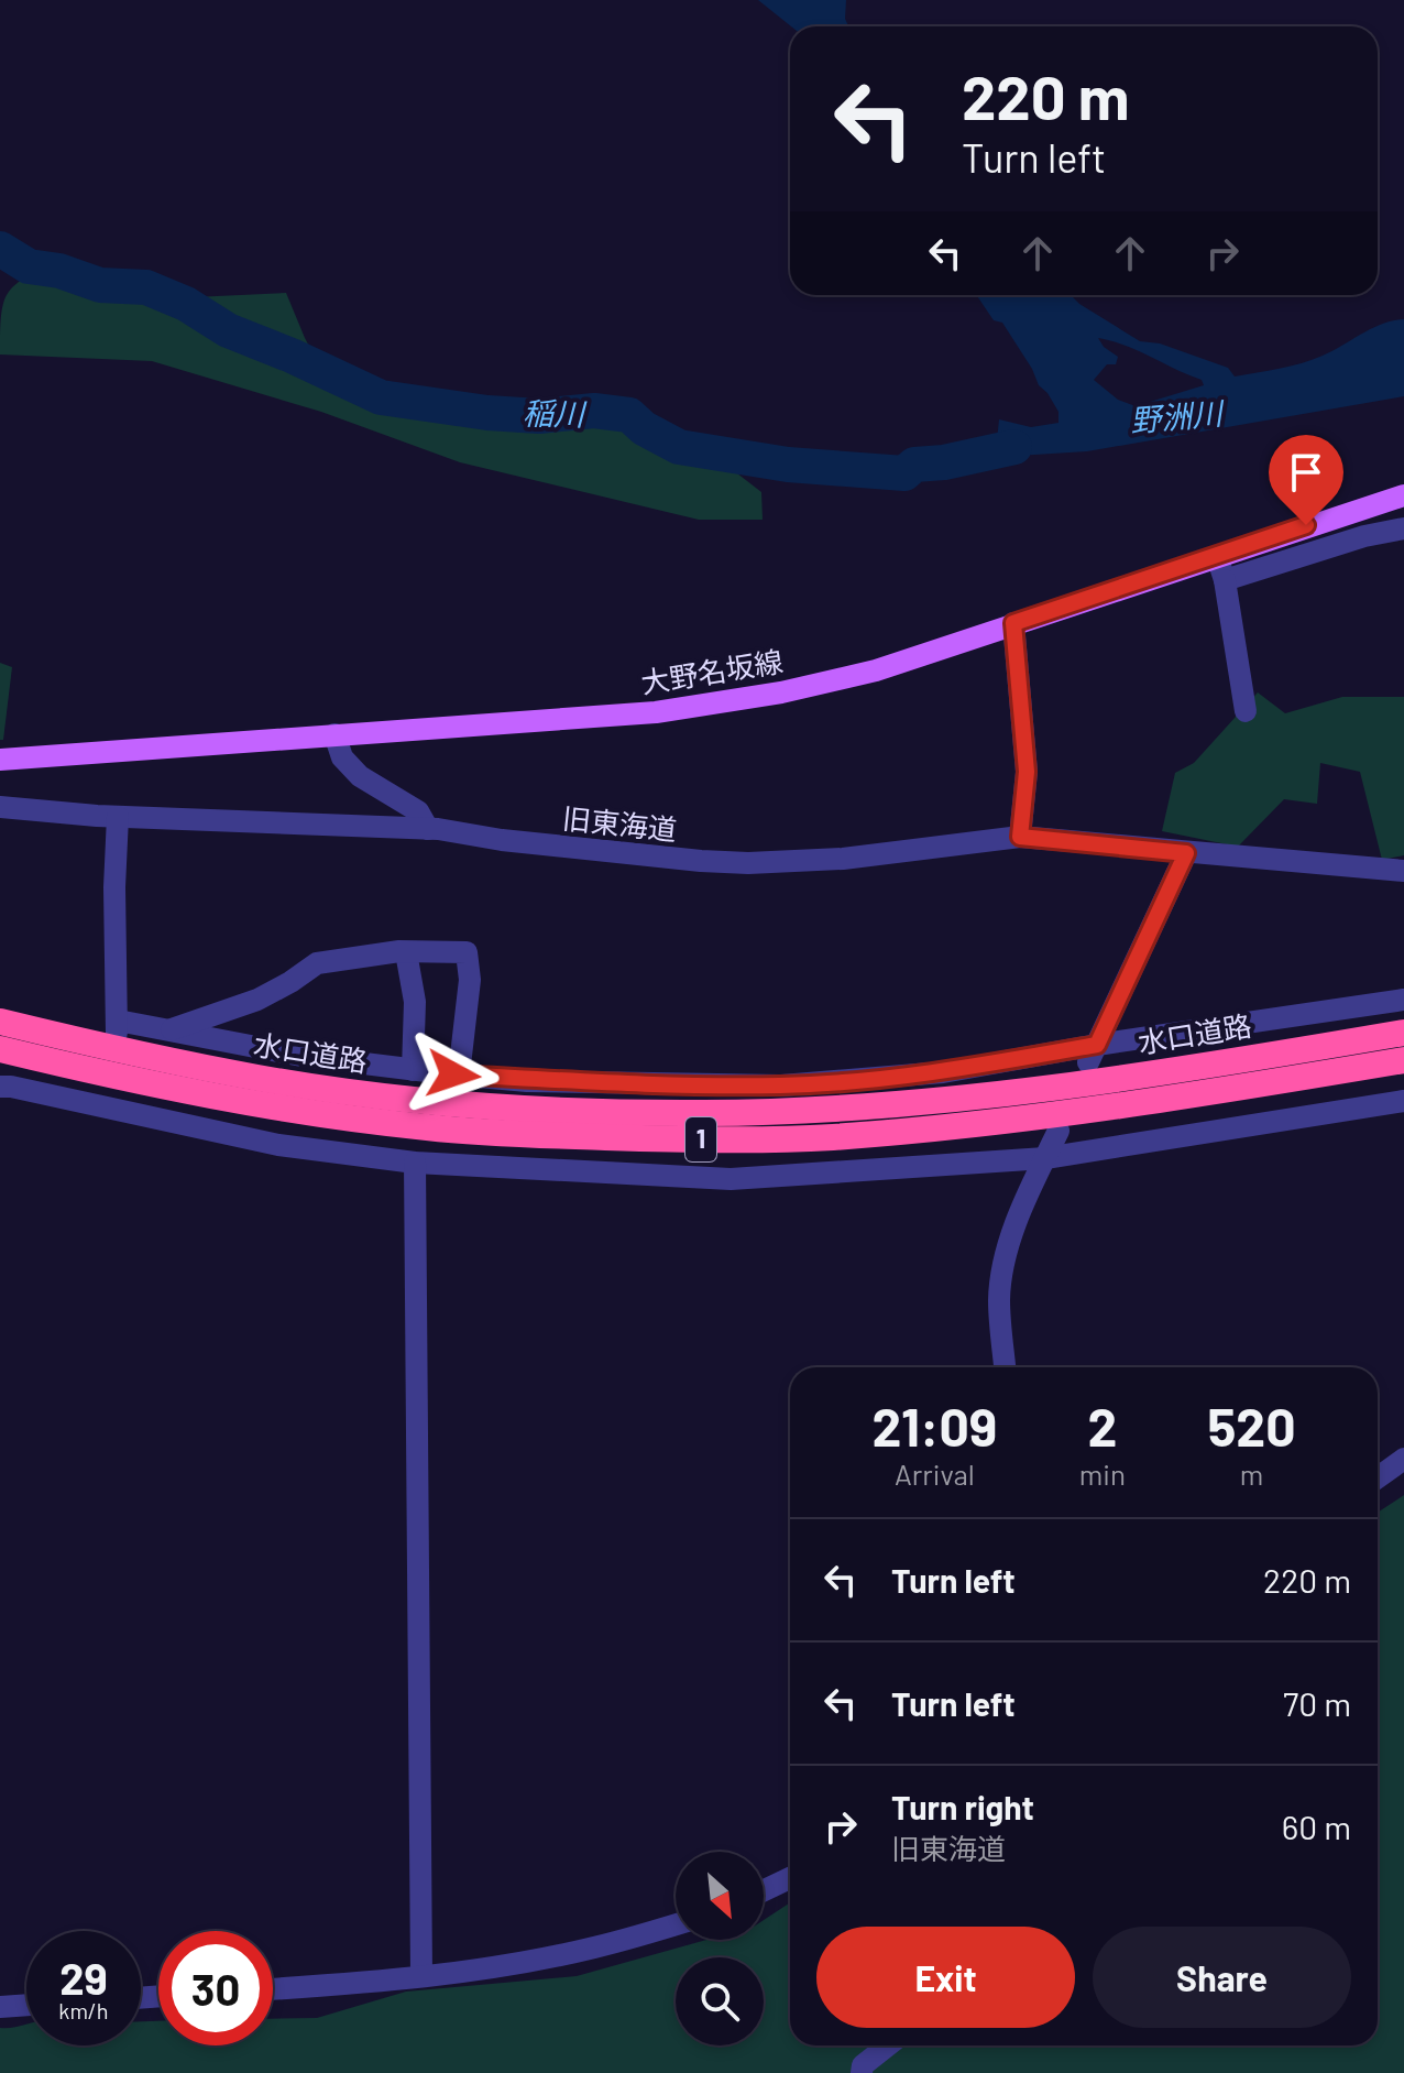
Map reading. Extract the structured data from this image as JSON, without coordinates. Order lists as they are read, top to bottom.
{
  "streets": {
    "highway": ["水口道路", "1"],
    "main road": ["大野名坂線"],
    "street": ["旧東海道"]
  },
  "water": ["稲川", "野洲川"],
  "north": "bottom right",
  "page": {
    "turn": ["220 m", "Turn left"],
    "eta": [
      "21:09",
      "Arrival",
      "2",
      "min",
      "520",
      "m"
    ],
    "list": [
      {
        "name": "Turn left",
        "value": "220 m"
      },
      {
        "name": "Turn left",
        "value": "70 m"
      },
      {
        "name": "Turn right",
        "note": "旧東海道",
        "value": "60 m"
      }
    ],
    "buttons": ["Exit", "Share"],
    "speed": "29 km/h",
    "limit": "30"
  }
}
